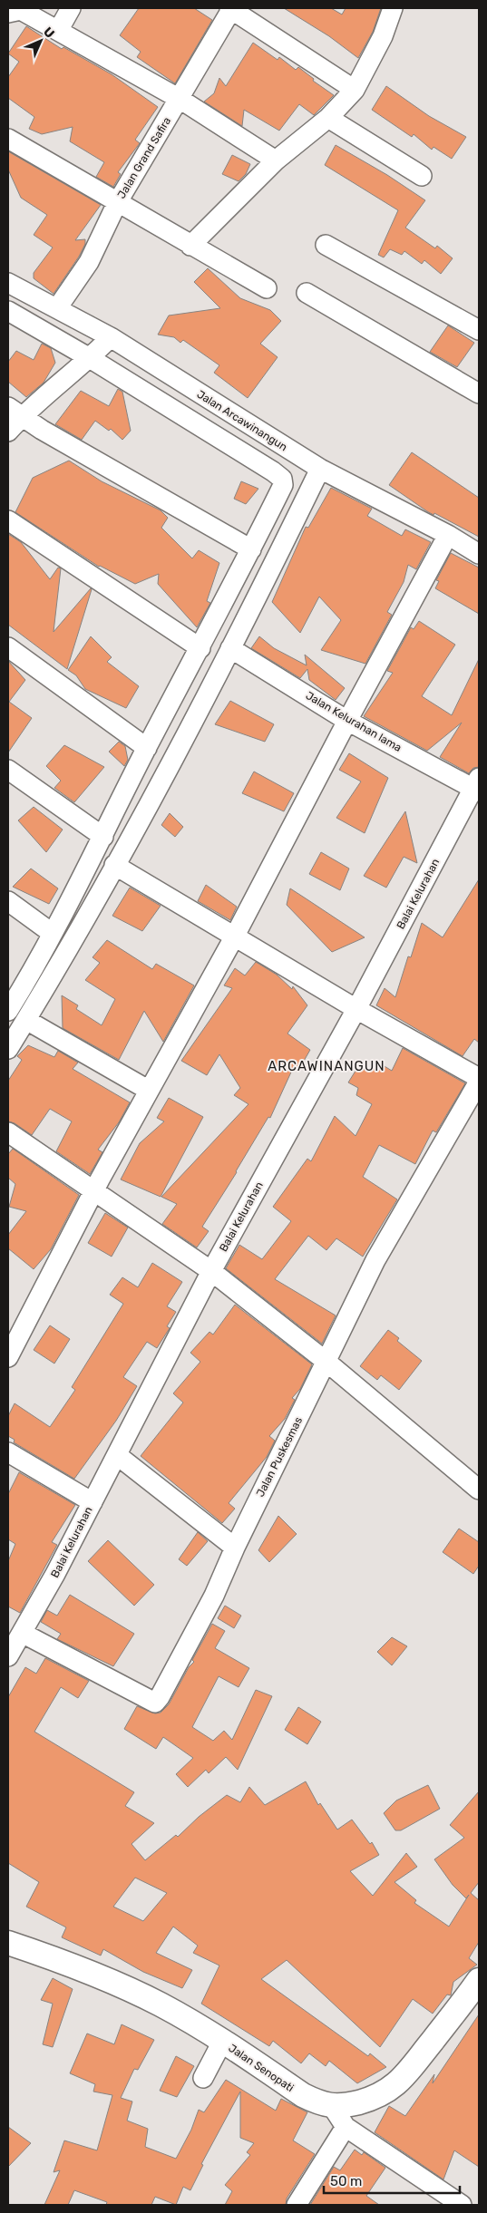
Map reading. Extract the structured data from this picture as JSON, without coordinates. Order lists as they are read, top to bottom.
{
  "streets": {
    "main road": ["Jalan Senopati"],
    "street": [
      "Jalan Grand Safira",
      "Jalan Arcawinangun",
      "Jalan Kelurahan lama",
      "Balai Kelurahan",
      "Jalan Puskesmas"
    ]
  },
  "crossings": [
    ["Jalan Grand Safira", "Jalan Arcawinangun"],
    ["Jalan Kelurahan lama", "Balai Kelurahan"],
    ["Balai Kelurahan", "Jalan Puskesmas"]
  ],
  "districts": ["ARCAWINANGUN"],
  "scale_bar": "50 m",
  "north": "top right"
}
